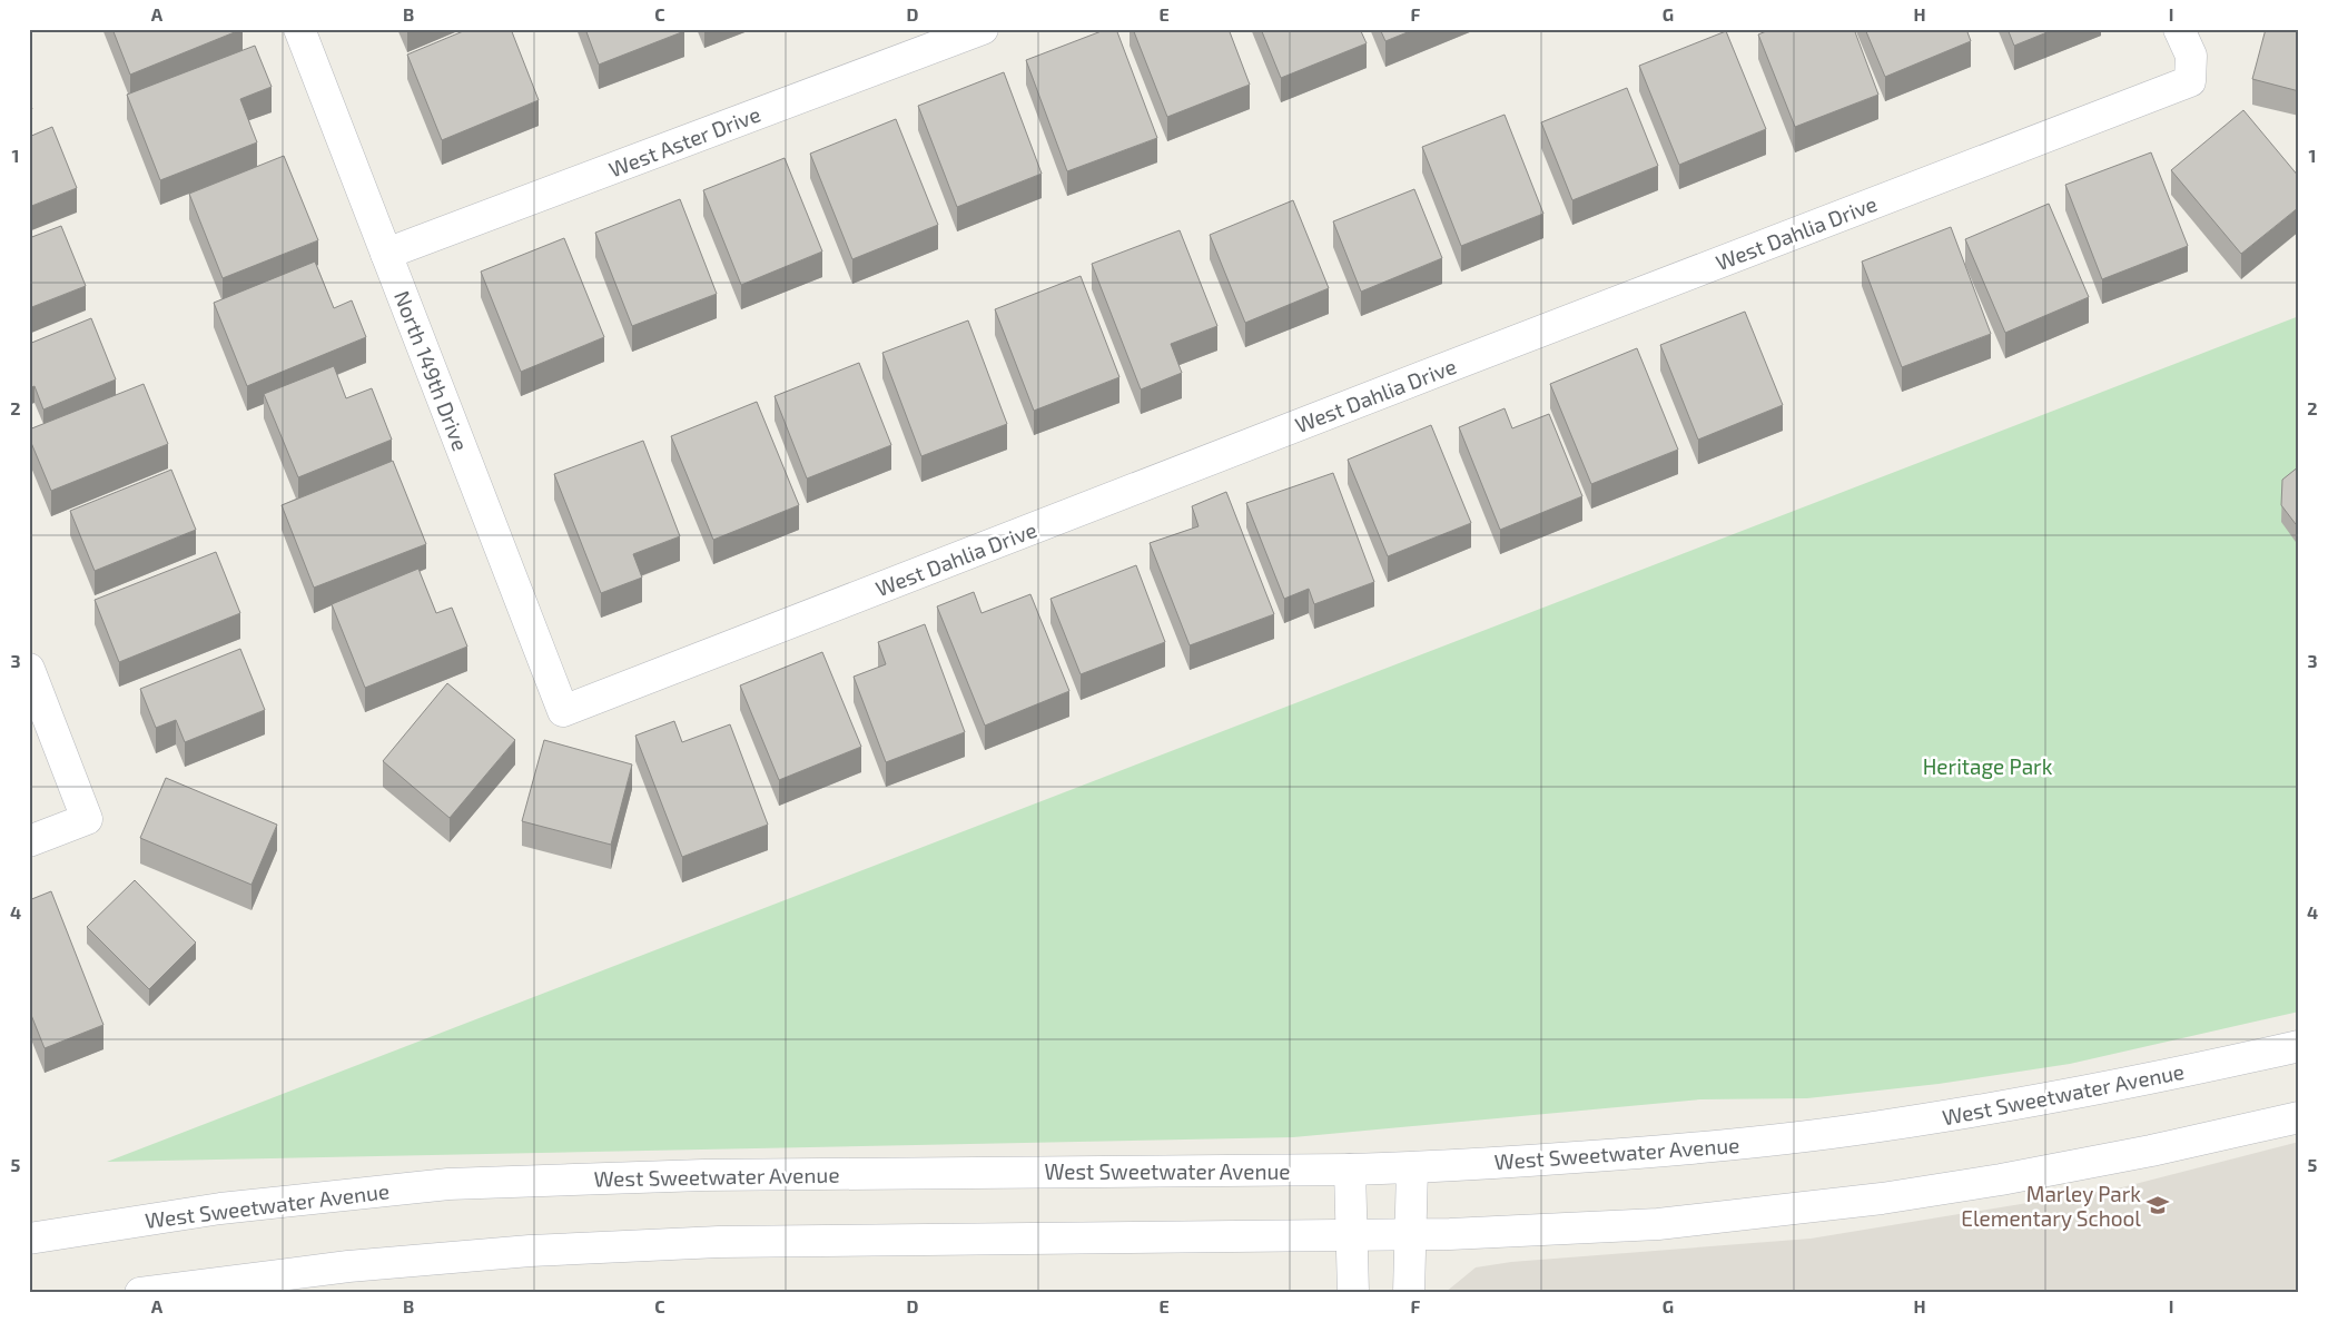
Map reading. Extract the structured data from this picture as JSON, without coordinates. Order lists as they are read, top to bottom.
{
  "streets": {
    "street": [
      "West Aster Drive",
      "West Dahlia Drive",
      "North 149th Drive",
      "West Sweetwater Avenue"
    ]
  },
  "crossings": [
    ["West Aster Drive", "North 149th Drive"],
    ["West Dahlia Drive", "North 149th Drive"]
  ],
  "parks": ["Heritage Park"],
  "places": {
    "school or university": ["Marley Park Elementary School"]
  },
  "grid": {
    "columns": [
      "A",
      "B",
      "C",
      "D",
      "E",
      "F",
      "G",
      "H",
      "I"
    ],
    "rows": [
      "1",
      "2",
      "3",
      "4",
      "5"
    ]
  }
}
